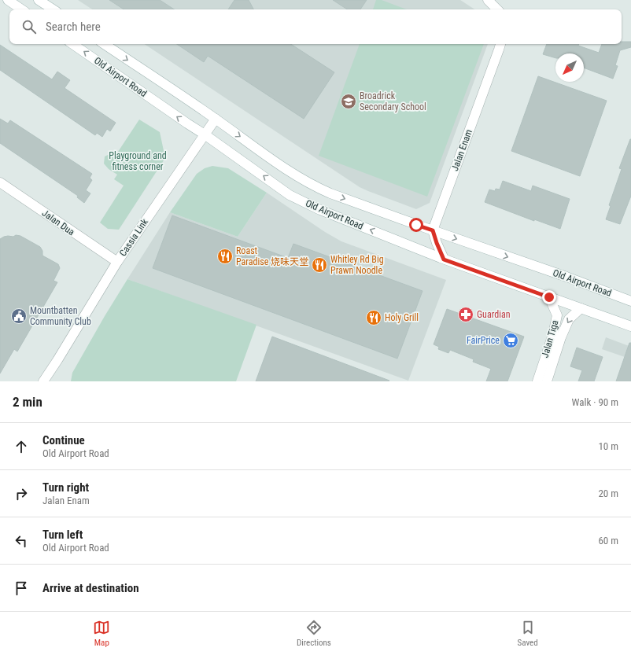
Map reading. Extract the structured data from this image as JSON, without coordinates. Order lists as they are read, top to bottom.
{
  "streets": {
    "main road": [
      "Old Airport Road",
      "Jalan Enam",
      "Jalan Dua",
      "Cassia Link",
      "Jalan Tiga"
    ]
  },
  "crossings": [
    ["Old Airport Road", "Jalan Enam"],
    ["Old Airport Road", "Cassia Link"],
    ["Old Airport Road", "Jalan Tiga"],
    ["Jalan Dua", "Cassia Link"]
  ],
  "parks": ["Playground and fitness corner"],
  "places": {
    "school or university": ["Broadrick Secondary School"],
    "restaurant": ["Roast Paradise 烧味天堂", "Whitley Rd Big Prawn Noodle", "Holy Grill"],
    "pharmacy": ["Guardian"],
    "public building": ["Mountbatten Community Club"],
    "supermarket": ["FairPrice"]
  },
  "north": "bottom left",
  "page": {
    "search": "Search here",
    "heading": ["2 min", "Walk · 90 m"],
    "list": [
      ["Continue", "Old Airport Road", "10 m"],
      ["Turn right", "Jalan Enam", "20 m"],
      ["Turn left", "Old Airport Road", "60 m"],
      "Arrive at destination"
    ],
    "nav": ["Map", "Directions", "Saved"]
  }
}
